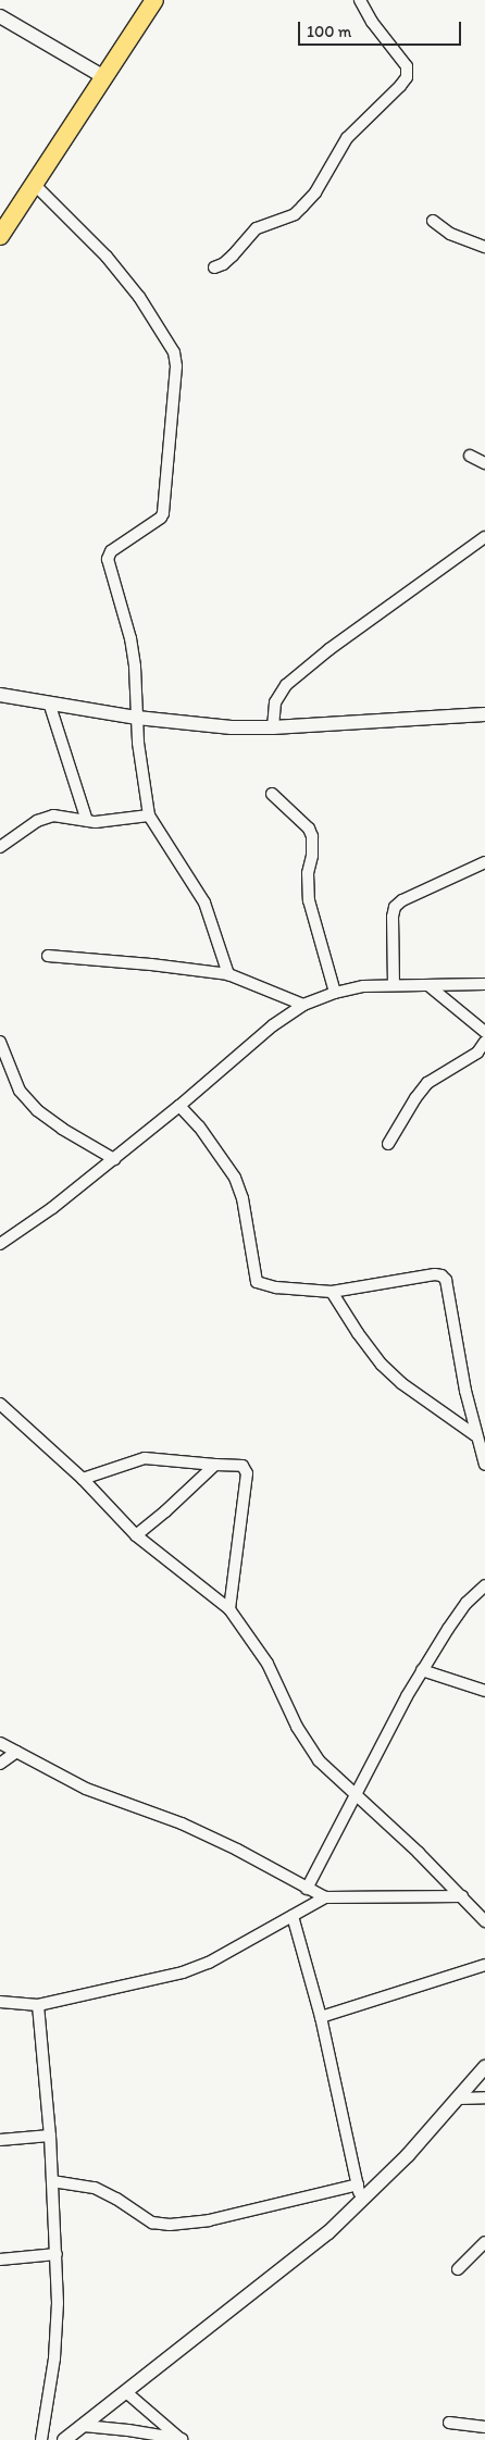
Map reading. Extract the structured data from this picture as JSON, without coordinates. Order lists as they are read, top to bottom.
{
  "scale_bar": "100 m"
}
